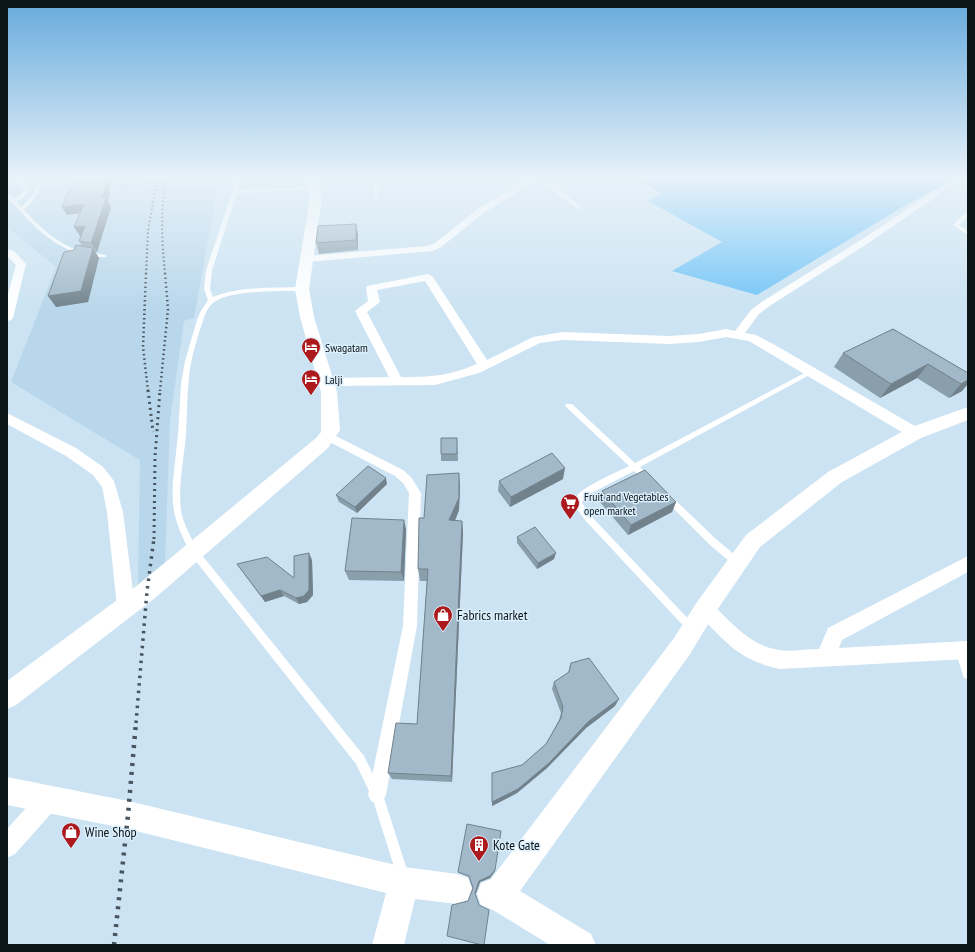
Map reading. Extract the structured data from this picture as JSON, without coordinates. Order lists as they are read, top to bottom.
{
  "places": {
    "hotel": ["Swagatam", "Lalji"],
    "supermarket": ["Fruit and Vegetables open market"],
    "shop": ["Fabrics market", "Wine Shop"],
    "building": ["Kote Gate"]
  }
}
